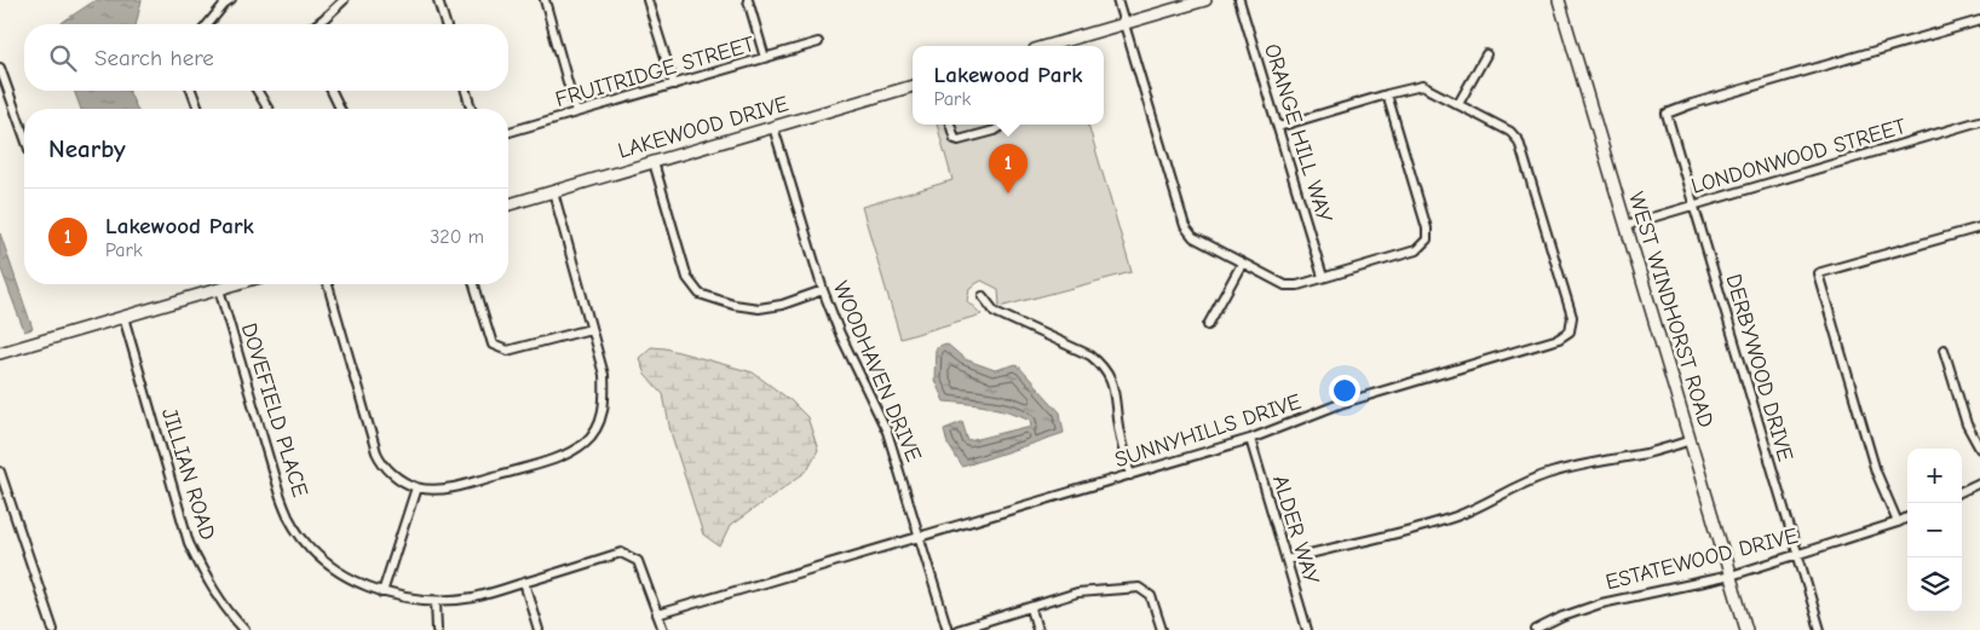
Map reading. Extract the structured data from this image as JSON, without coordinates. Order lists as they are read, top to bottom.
{
  "streets": {
    "street": [
      "FRUITRIDGE STREET",
      "LAKEWOOD DRIVE",
      "ORANGE HILL WAY",
      "LONDONWOOD STREET",
      "WEST WINDHORST ROAD",
      "DERBYWOOD DRIVE",
      "WOODHAVEN DRIVE",
      "DOVEFIELD PLACE",
      "SUNNYHILLS DRIVE",
      "JILLIAN ROAD",
      "ALDER WAY",
      "ESTATEWOOD DRIVE"
    ]
  },
  "crossings": [
    ["LAKEWOOD DRIVE", "WOODHAVEN DRIVE"],
    ["ORANGE HILL WAY", "SUNNYHILLS DRIVE"],
    ["LONDONWOOD STREET", "WEST WINDHORST ROAD"],
    ["LONDONWOOD STREET", "DERBYWOOD DRIVE"],
    ["WEST WINDHORST ROAD", "ESTATEWOOD DRIVE"],
    ["DERBYWOOD DRIVE", "ESTATEWOOD DRIVE"],
    ["WOODHAVEN DRIVE", "SUNNYHILLS DRIVE"],
    ["DOVEFIELD PLACE", "SUNNYHILLS DRIVE"],
    ["SUNNYHILLS DRIVE", "ALDER WAY"]
  ],
  "page": {
    "search": "Search here",
    "popup": ["Lakewood Park", "Park"],
    "heading": "Nearby",
    "pins": "1",
    "list": [
      {
        "mark": "1",
        "name": "Lakewood Park",
        "note": "Park",
        "value": "320 m"
      }
    ],
    "map_buttons": ["+", "−"]
  }
}
